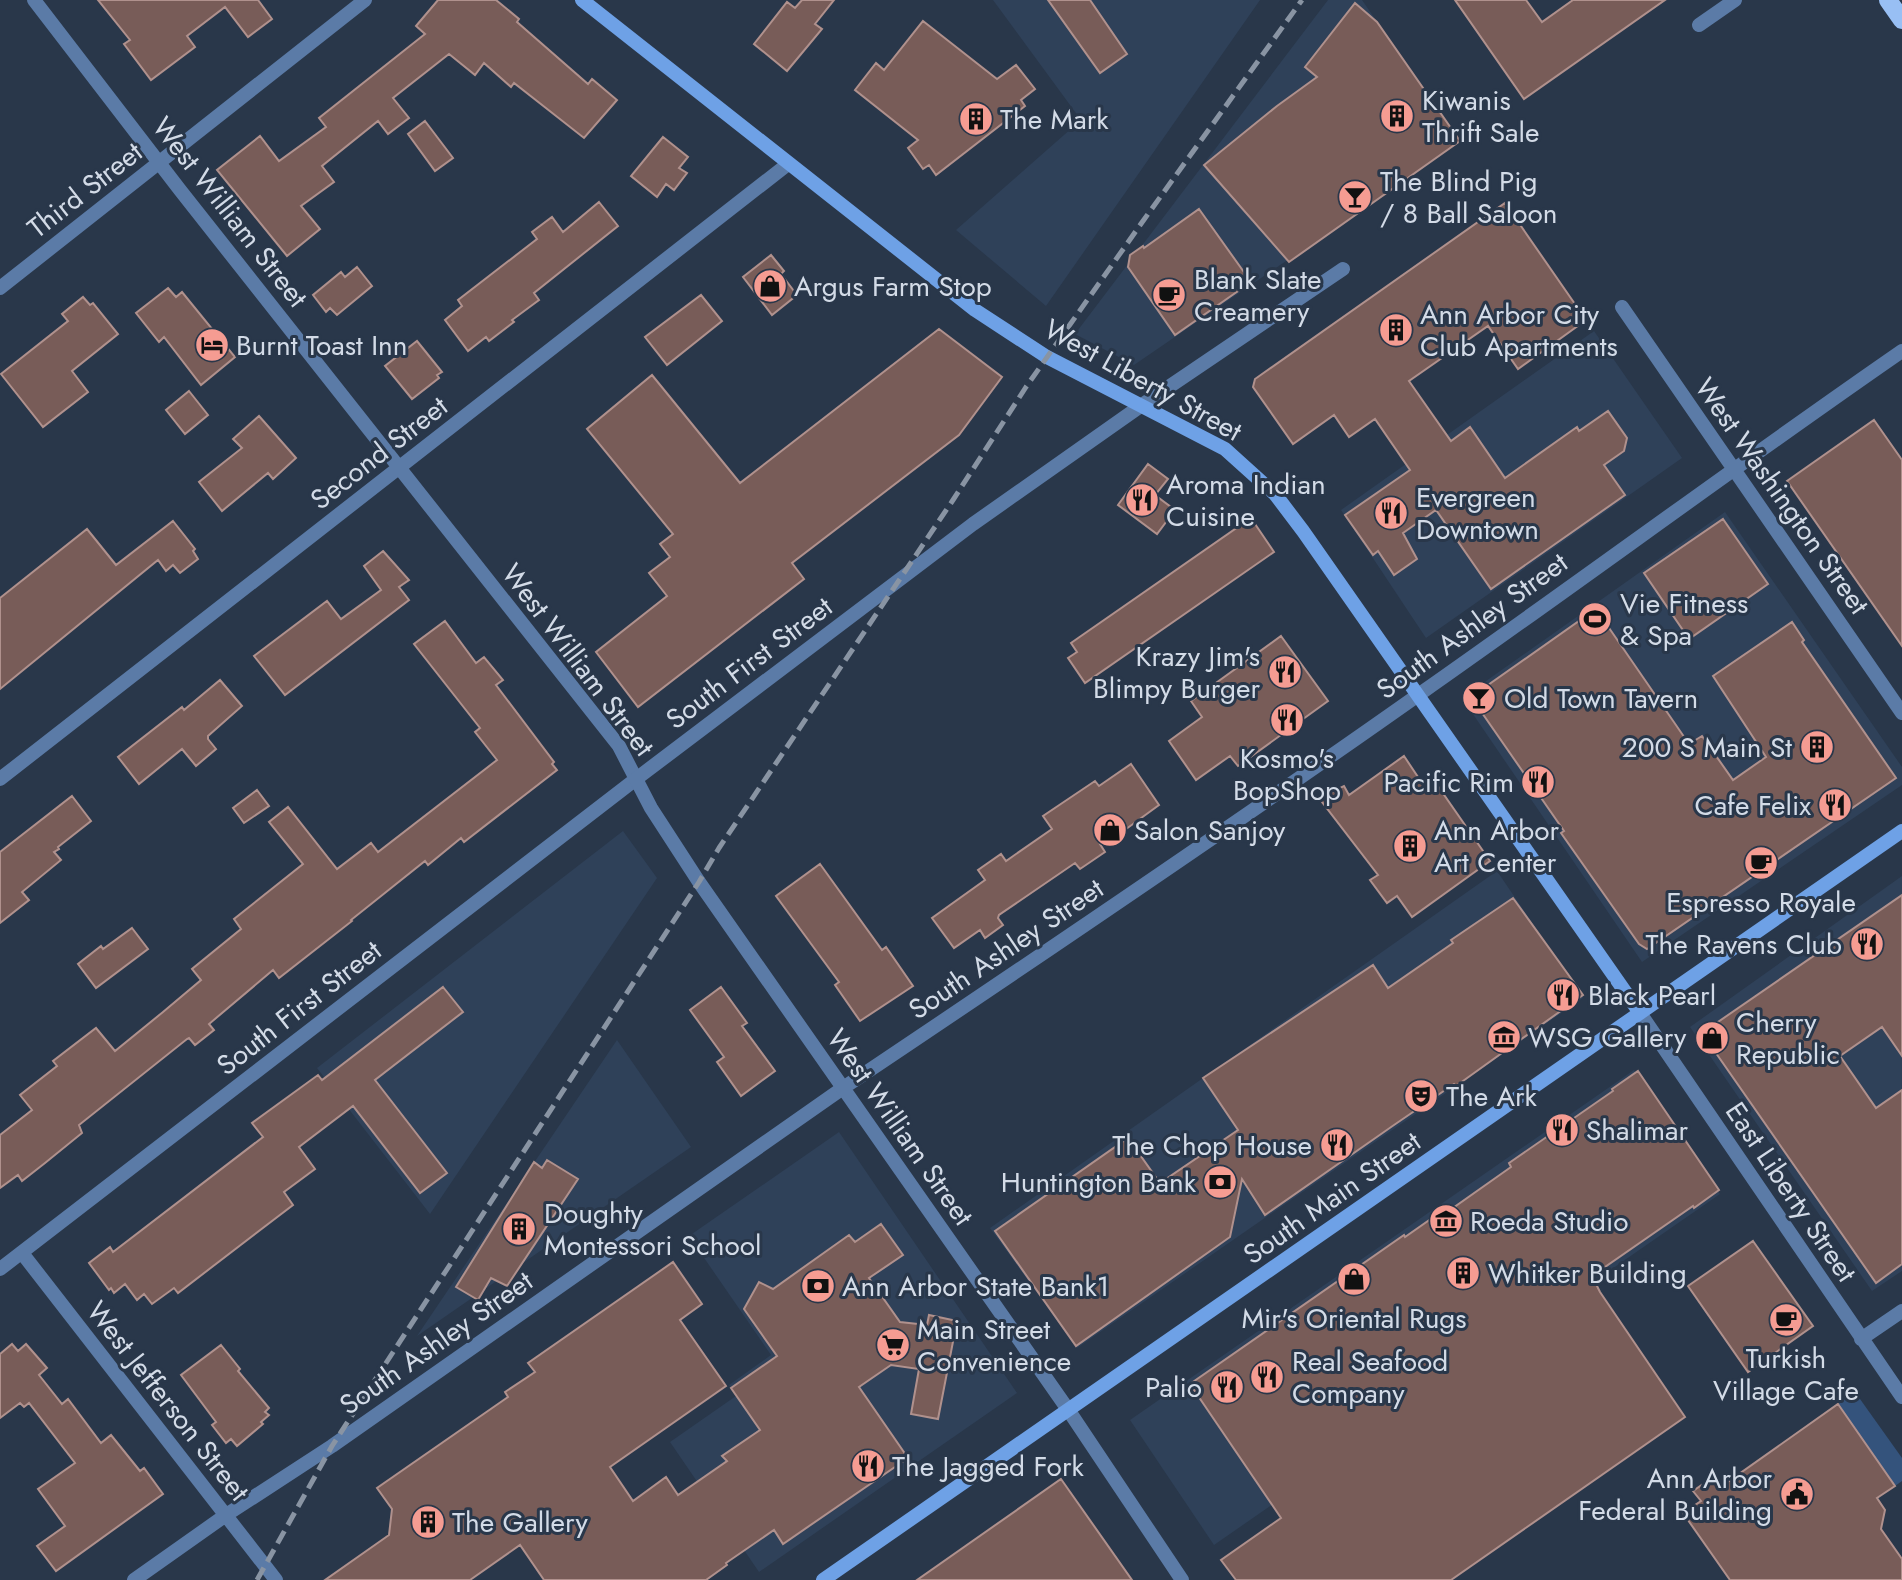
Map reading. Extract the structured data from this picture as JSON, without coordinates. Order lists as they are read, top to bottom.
{
  "streets": {
    "main road": ["West Liberty Street", "South Main Street"],
    "street": [
      "Third Street",
      "West William Street",
      "Second Street",
      "West Washington Street",
      "South Ashley Street",
      "South First Street",
      "East Liberty Street",
      "West Jefferson Street"
    ]
  },
  "crossings": [
    ["Third Street", "West William Street"],
    ["West William Street", "Second Street"],
    ["West William Street", "South Ashley Street"],
    ["West William Street", "South First Street"],
    ["West William Street", "South Main Street"],
    ["West Liberty Street", "Second Street"],
    ["West Liberty Street", "South Ashley Street"],
    ["West Liberty Street", "South First Street"],
    ["West Liberty Street", "East Liberty Street"],
    ["West Liberty Street", "South Main Street"],
    ["West Washington Street", "South Ashley Street"],
    ["South Ashley Street", "West Jefferson Street"],
    ["South First Street", "West Jefferson Street"],
    ["East Liberty Street", "South Main Street"]
  ],
  "places": {
    "building": [
      "Kiwanis Thrift Sale",
      "The Mark",
      "Ann Arbor City Club Apartments",
      "200 S Main St",
      "Ann Arbor Art Center",
      "Doughty Montessori School",
      "Whitker Building",
      "The Gallery"
    ],
    "bar": ["The Blind Pig / 8 Ball Saloon", "Old Town Tavern"],
    "shop": [
      "Argus Farm Stop",
      "Salon Sanjoy",
      "Cherry Republic",
      "Mir's Oriental Rugs"
    ],
    "cafe": ["Blank Slate Creamery", "Espresso Royale", "Turkish Village Cafe"],
    "hotel": ["Burnt Toast Inn"],
    "restaurant": [
      "Aroma Indian Cuisine",
      "Evergreen Downtown",
      "Krazy Jim's Blimpy Burger",
      "Kosmo's BopShop",
      "Pacific Rim",
      "Cafe Felix",
      "The Ravens Club",
      "Black Pearl",
      "Shalimar",
      "The Chop House",
      "Real Seafood Company",
      "Palio",
      "The Jagged Fork"
    ],
    "sports": ["Vie Fitness & Spa"],
    "museum": ["WSG Gallery", "Roeda Studio"],
    "theatre": ["The Ark"],
    "bank": ["Huntington Bank", "Ann Arbor State Bank1"],
    "supermarket": ["Main Street Convenience"],
    "public building": ["Ann Arbor Federal Building"]
  }
}
